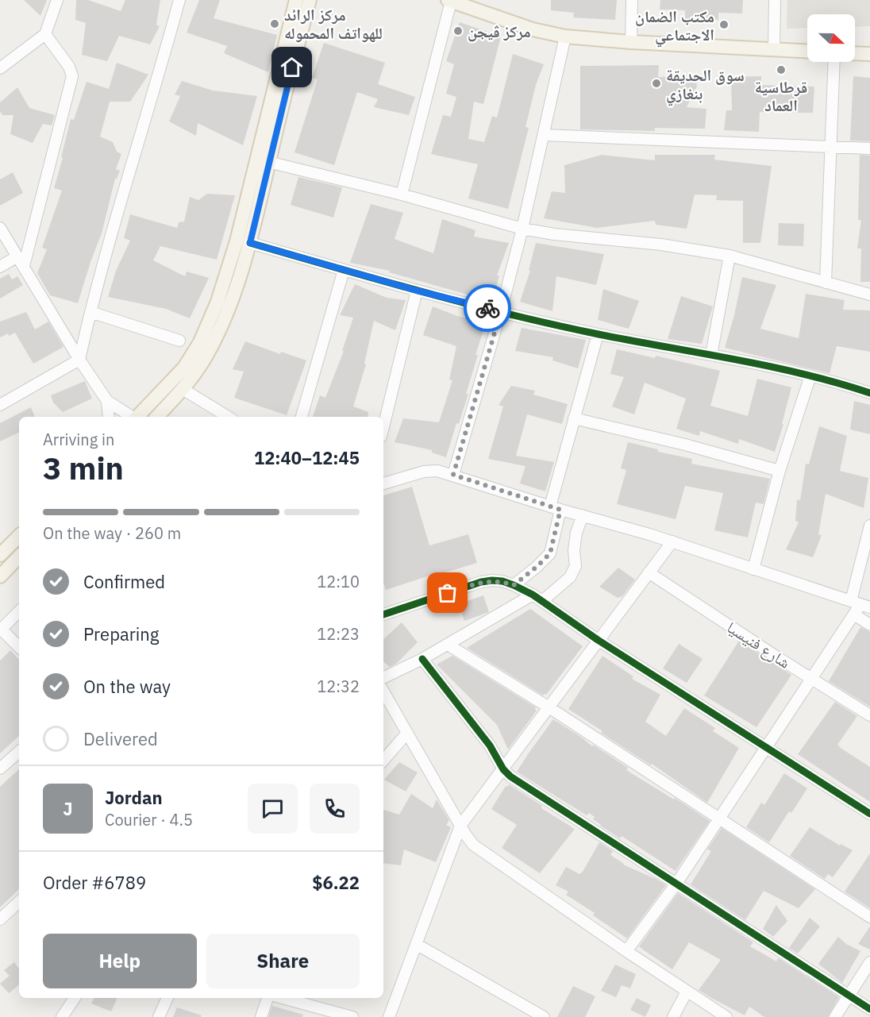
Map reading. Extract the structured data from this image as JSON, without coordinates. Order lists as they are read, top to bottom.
{
  "streets": {
    "street": ["شارع فنيسيا"]
  },
  "places": [
    "مركز الرائد للهواتف المحموله",
    "مكتب الضمان الاجتماعي",
    "مركز ڤيجن",
    "قرطاسية العماد",
    "سوق الحديقة بنغازي"
  ],
  "north": "right",
  "page": {
    "heading": ["3 min", "Arriving in", "12:40–12:45"],
    "panel": [
      "Jordan",
      "Courier · 4.5",
      "Order #6789",
      "$6.22"
    ],
    "bar": "On the way · 260 m",
    "list": [
      ["Confirmed", "12:10"],
      ["Preparing", "12:23"],
      ["On the way", "12:32"],
      "Delivered"
    ],
    "round": "J",
    "buttons": ["Help", "Share"]
  }
}
